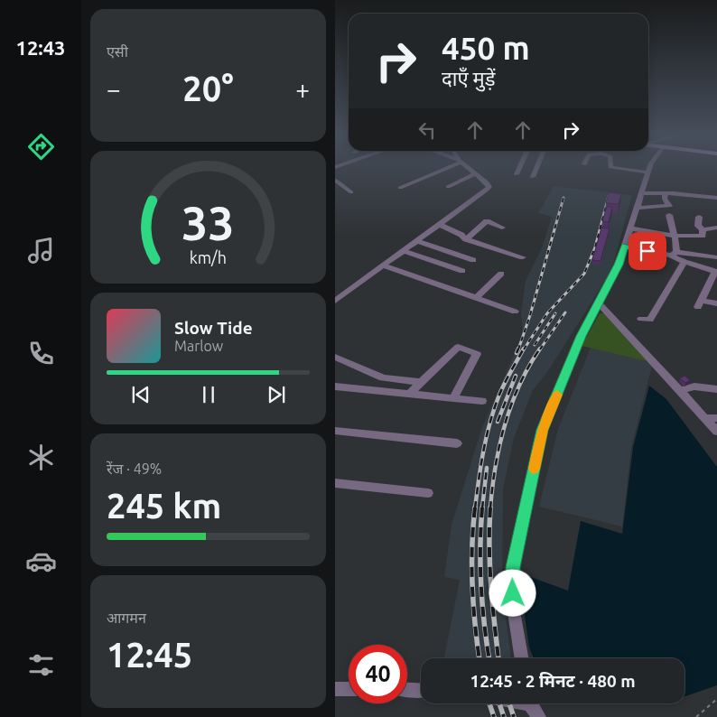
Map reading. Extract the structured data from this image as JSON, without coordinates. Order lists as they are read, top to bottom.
{
  "page": {
    "tabs": "12:43",
    "tile": [
      "एसी",
      ["रेंज · 49%", "245 km"],
      ["आगमन", "12:45"]
    ],
    "turn": ["450 m", "दाएँ मुड़ें"],
    "heat": ["−", "20°", "+"],
    "song": ["Slow Tide", "Marlow"],
    "limit": "40",
    "trip": "12:45 · 2 मिनट · 480 m",
    "gauge": ["33", "km/h"]
  }
}
